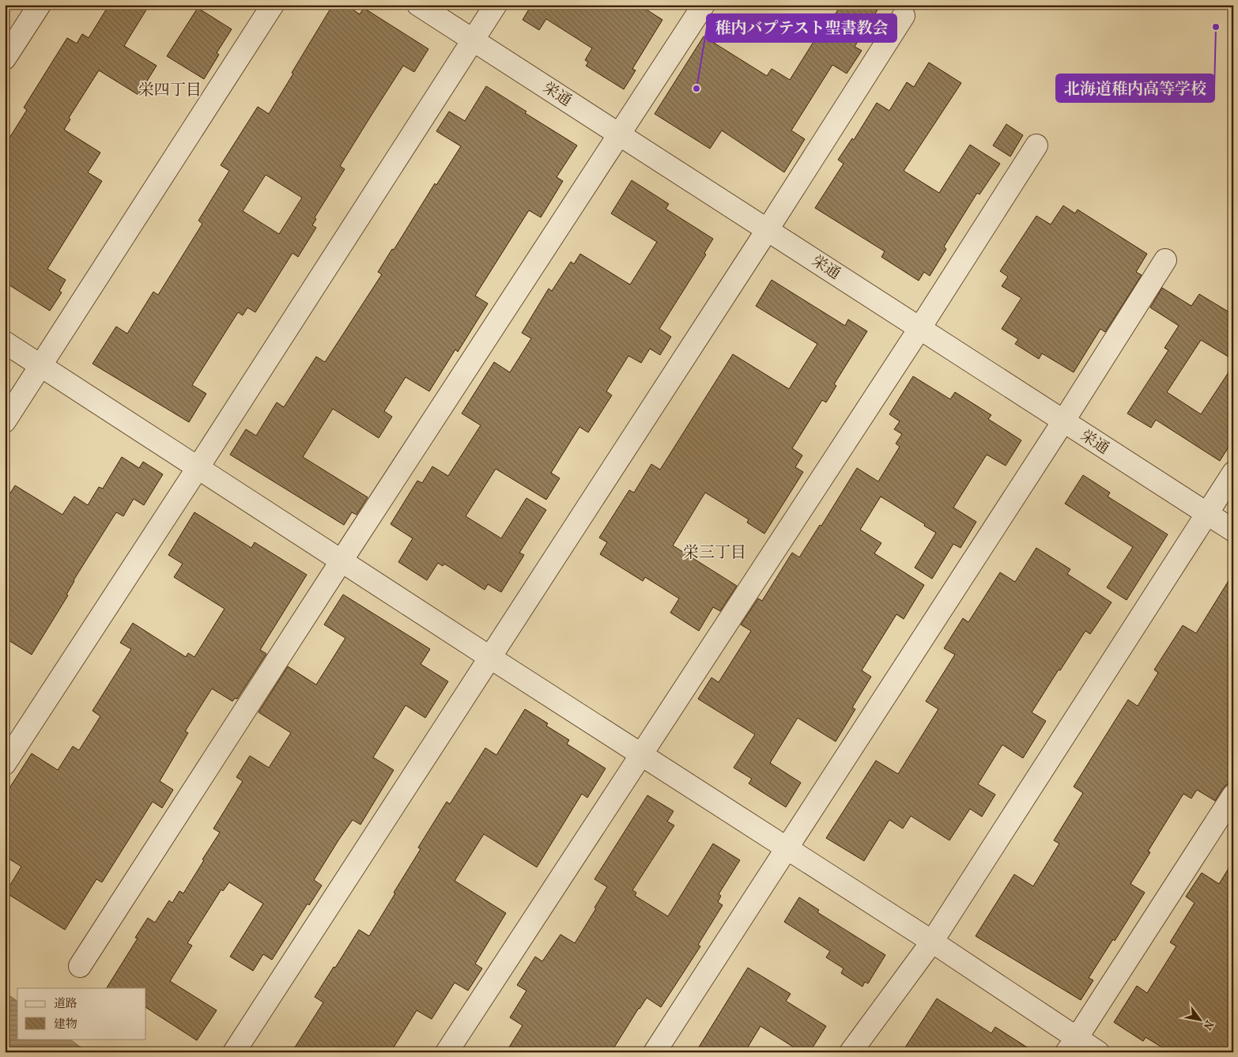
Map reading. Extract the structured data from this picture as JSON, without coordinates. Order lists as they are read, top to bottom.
{
  "streets": {
    "street": ["栄通"]
  },
  "districts": ["栄四丁目", "栄三丁目"],
  "places": ["北海道稚内高等学校", "稚内バプテスト聖書教会"],
  "legend": ["道路", "建物"],
  "north": "bottom right"
}
